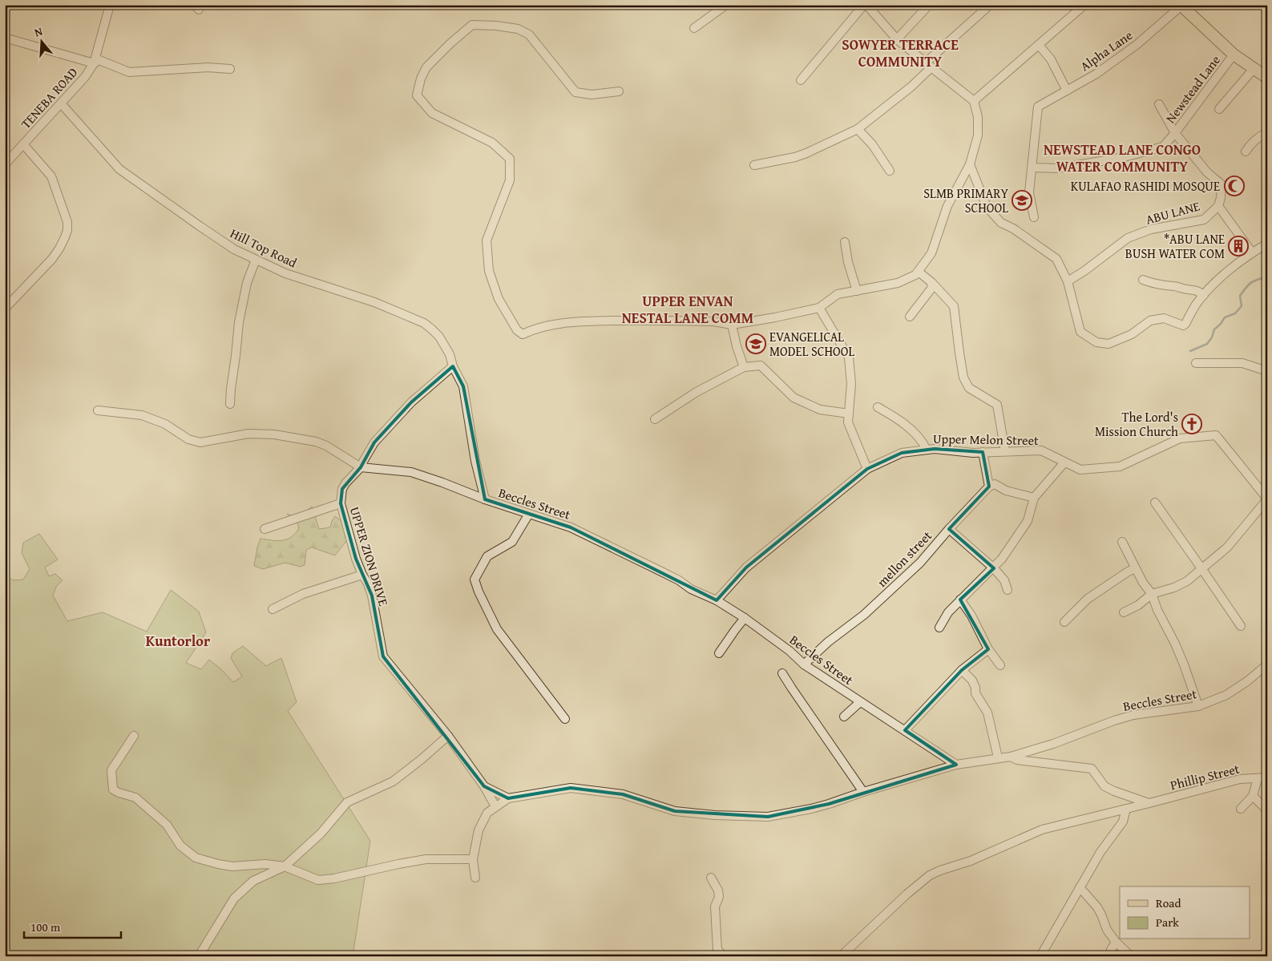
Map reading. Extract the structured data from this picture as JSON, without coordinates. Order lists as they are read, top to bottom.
{
  "streets": {
    "street": [
      "Alpha Lane",
      "Newstead Lane",
      "TENEBA ROAD",
      "ABU LANE",
      "Hill Top Road",
      "Upper Melon Street",
      "Beccles Street",
      "UPPER ZION DRIVE",
      "mellon street",
      "Phillip Street"
    ]
  },
  "crossings": [
    ["Alpha Lane", "Newstead Lane"],
    ["Newstead Lane", "ABU LANE"],
    ["TENEBA ROAD", "Hill Top Road"],
    ["Hill Top Road", "Beccles Street"],
    ["Hill Top Road", "UPPER ZION DRIVE"],
    ["Upper Melon Street", "Beccles Street"],
    ["Beccles Street", "UPPER ZION DRIVE"],
    ["Beccles Street", "mellon street"]
  ],
  "districts": [
    "SOWYER TERRACE COMMUNITY",
    "NEWSTEAD LANE CONGO WATER COMMUNITY",
    "UPPER ENVAN NESTAL LANE COMM",
    "Kuntorlor"
  ],
  "places": {
    "mosque": ["KULAFAO RASHIDI MOSQUE"],
    "school or university": ["SLMB PRIMARY SCHOOL", "EVANGELICAL MODEL SCHOOL"],
    "building": ["*ABU LANE BUSH WATER COM"],
    "church": ["The Lord's Mission Church"]
  },
  "legend": ["Road", "Park"],
  "scale_bar": "100 m",
  "north": "top"
}
